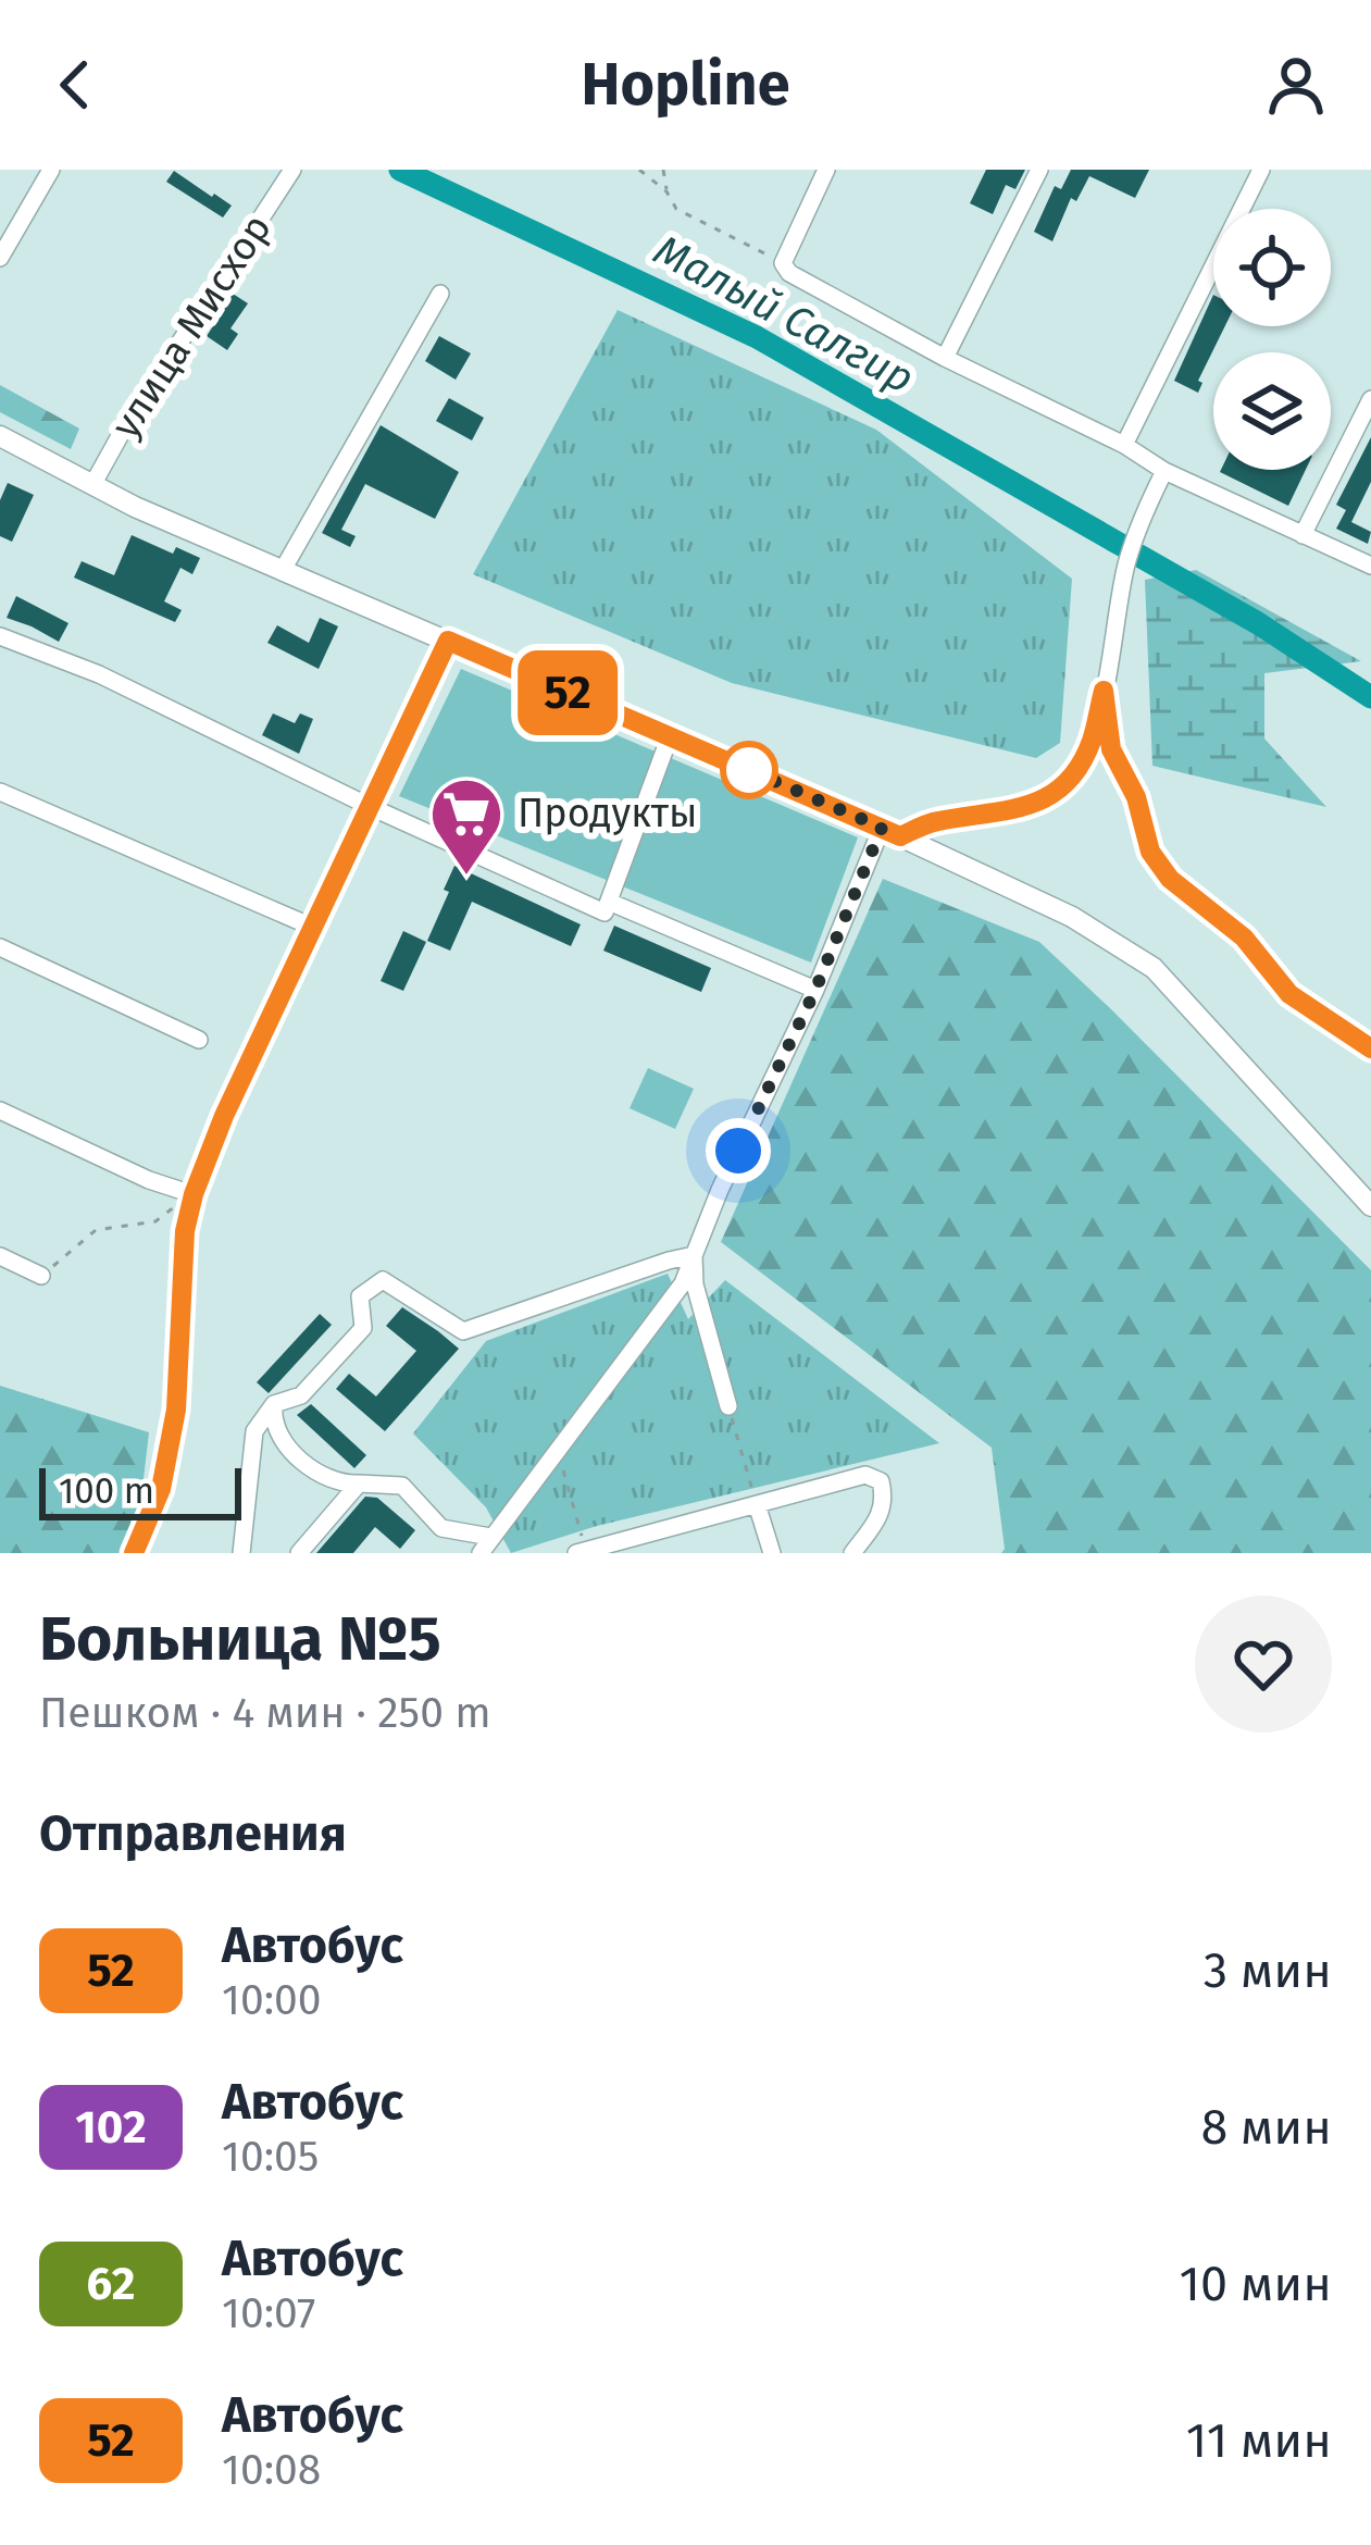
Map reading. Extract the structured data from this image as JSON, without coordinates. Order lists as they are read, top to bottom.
{
  "streets": {
    "street": ["улица Мисхор"]
  },
  "water": ["Малый Салгир"],
  "places": {
    "supermarket": ["Продукты"]
  },
  "lines": ["bus line 52"],
  "scale_bar": "100 m",
  "page": {
    "header": "Hopline",
    "on_map": "52",
    "scale": "100 m",
    "heading": [
      ["Больница №5", "Пешком · 4 мин · 250 m"],
      "Отправления"
    ],
    "list": [
      {
        "mark": "52",
        "name": "Автобус",
        "note": "10:00",
        "value": "3 мин"
      },
      {
        "mark": "102",
        "name": "Автобус",
        "note": "10:05",
        "value": "8 мин"
      },
      {
        "mark": "62",
        "name": "Автобус",
        "note": "10:07",
        "value": "10 мин"
      },
      {
        "mark": "52",
        "name": "Автобус",
        "note": "10:08",
        "value": "11 мин"
      }
    ]
  }
}
